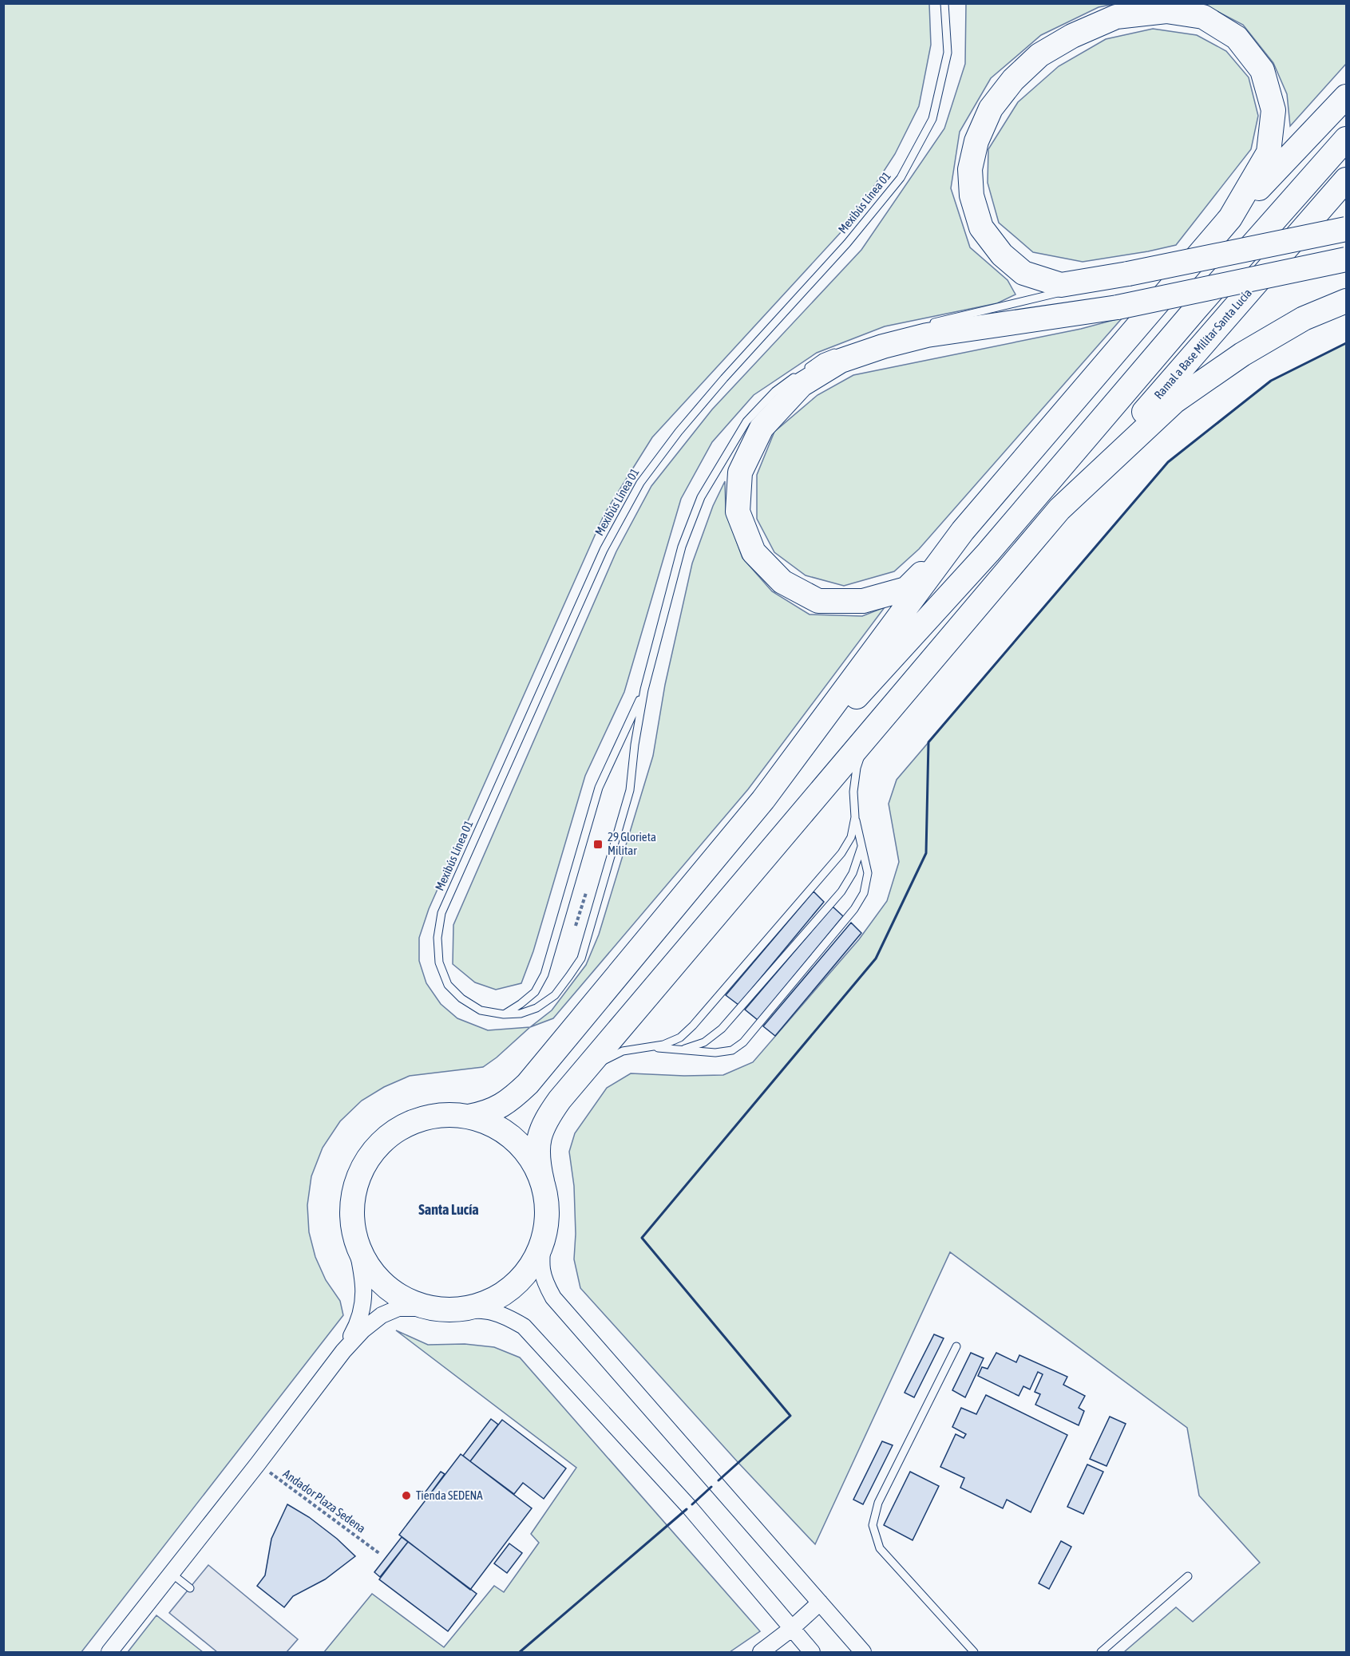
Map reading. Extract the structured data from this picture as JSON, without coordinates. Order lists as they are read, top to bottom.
{
  "streets": {
    "main road": ["Ramal a Base Militar Santa Lucía"],
    "lane": ["Mexibús Línea 01"],
    "path": ["Andador Plaza Sedena"]
  },
  "districts": ["Santa Lucía"],
  "places": {
    "transit": ["29 Glorieta Militar"],
    "other": ["Tienda SEDENA"]
  }
}
